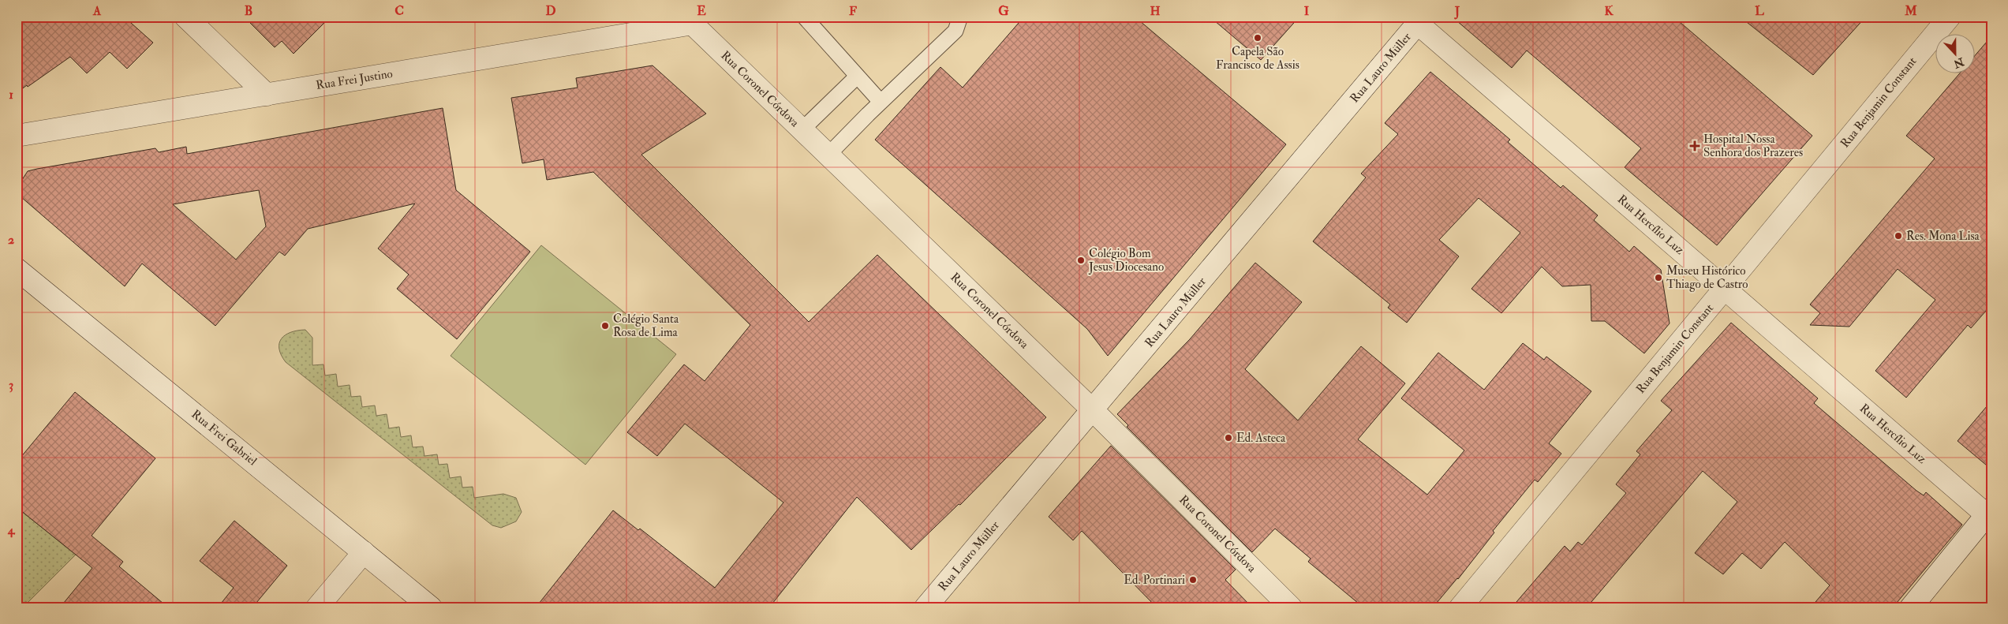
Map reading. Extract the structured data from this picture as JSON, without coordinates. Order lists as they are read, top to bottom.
{
  "streets": {
    "street": [
      "Rua Lauro Müller",
      "Rua Frei Justino",
      "Rua Coronel Córdova",
      "Rua Benjamin Constant",
      "Rua Hercílio Luz",
      "Rua Frei Gabriel"
    ]
  },
  "crossings": [
    ["Rua Lauro Müller", "Rua Coronel Córdova"],
    ["Rua Lauro Müller", "Rua Hercílio Luz"],
    ["Rua Frei Justino", "Rua Coronel Córdova"],
    ["Rua Benjamin Constant", "Rua Hercílio Luz"]
  ],
  "places": {
    "other": [
      "Capela São Francisco de Assis",
      "Res. Mona Lisa",
      "Colégio Bom Jesus Diocesano",
      "Museu Histórico Thiago de Castro",
      "Colégio Santa Rosa de Lima",
      "Ed. Asteca",
      "Ed. Portinari"
    ],
    "health": ["Hospital Nossa Senhora dos Prazeres"]
  },
  "north": "bottom",
  "grid": {
    "columns": [
      "A",
      "B",
      "C",
      "D",
      "E",
      "F",
      "G",
      "H",
      "I",
      "J",
      "K",
      "L",
      "M"
    ],
    "rows": [
      "1",
      "2",
      "3",
      "4"
    ]
  }
}
